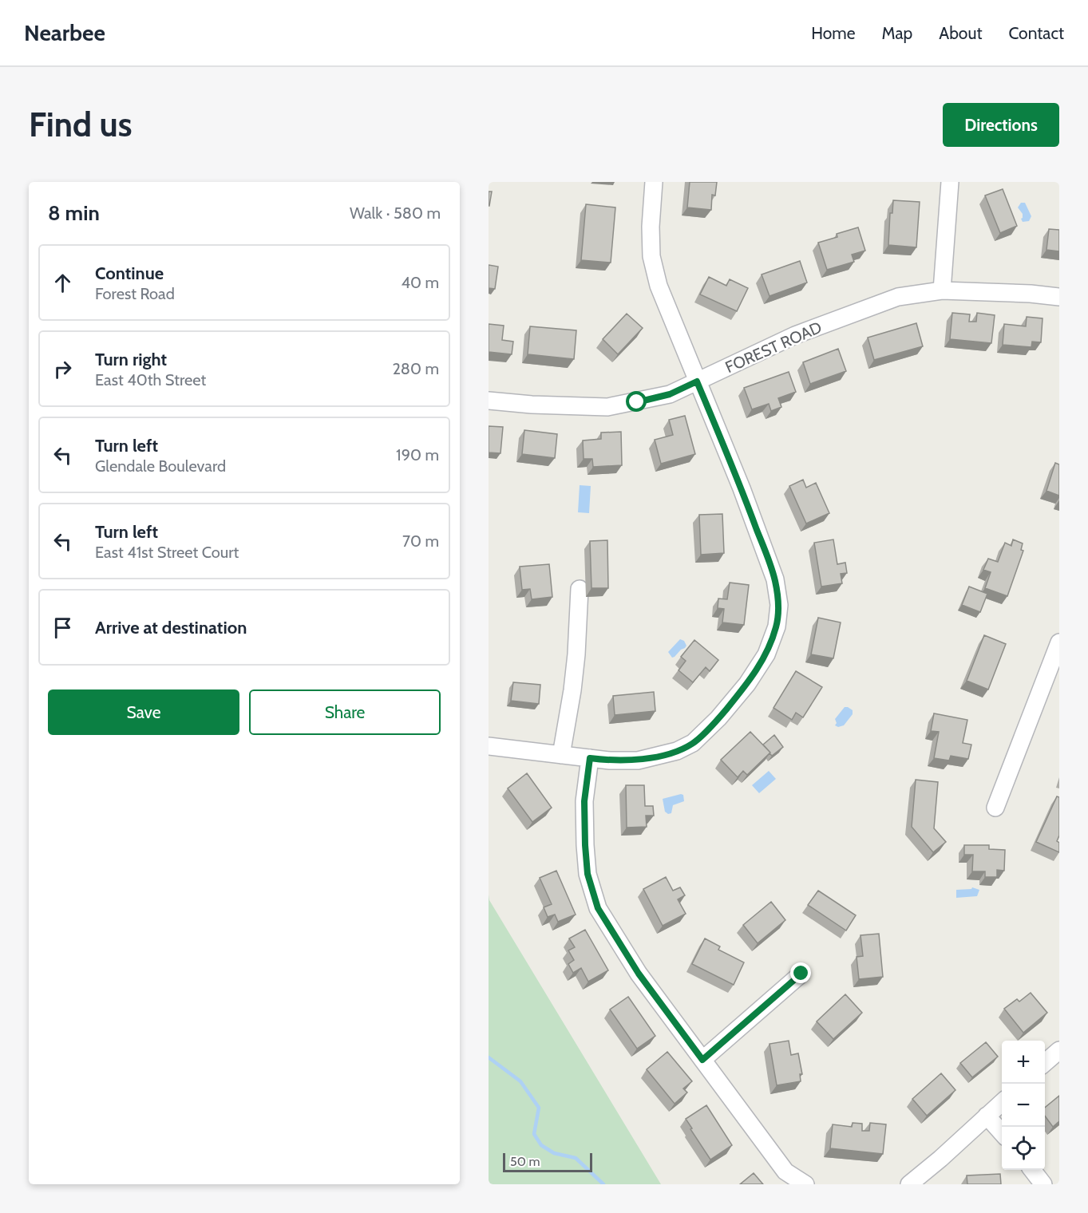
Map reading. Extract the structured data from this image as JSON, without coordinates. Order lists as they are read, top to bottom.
{
  "streets": {
    "street": ["FOREST ROAD"]
  },
  "scale_bar": "50 m",
  "page": {
    "header": "Nearbee",
    "nav": [
      "Home",
      "Map",
      "About",
      "Contact"
    ],
    "buttons": [
      "Directions",
      ["Save", "Share"]
    ],
    "title": "Find us",
    "heading": ["8 min", "Walk · 580 m"],
    "list": [
      ["Continue", "Forest Road", "40 m"],
      ["Turn right", "East 40th Street", "280 m"],
      ["Turn left", "Glendale Boulevard", "190 m"],
      ["Turn left", "East 41st Street Court", "70 m"],
      "Arrive at destination"
    ],
    "map_buttons": ["+", "−"],
    "scale": "50 m"
  }
}
